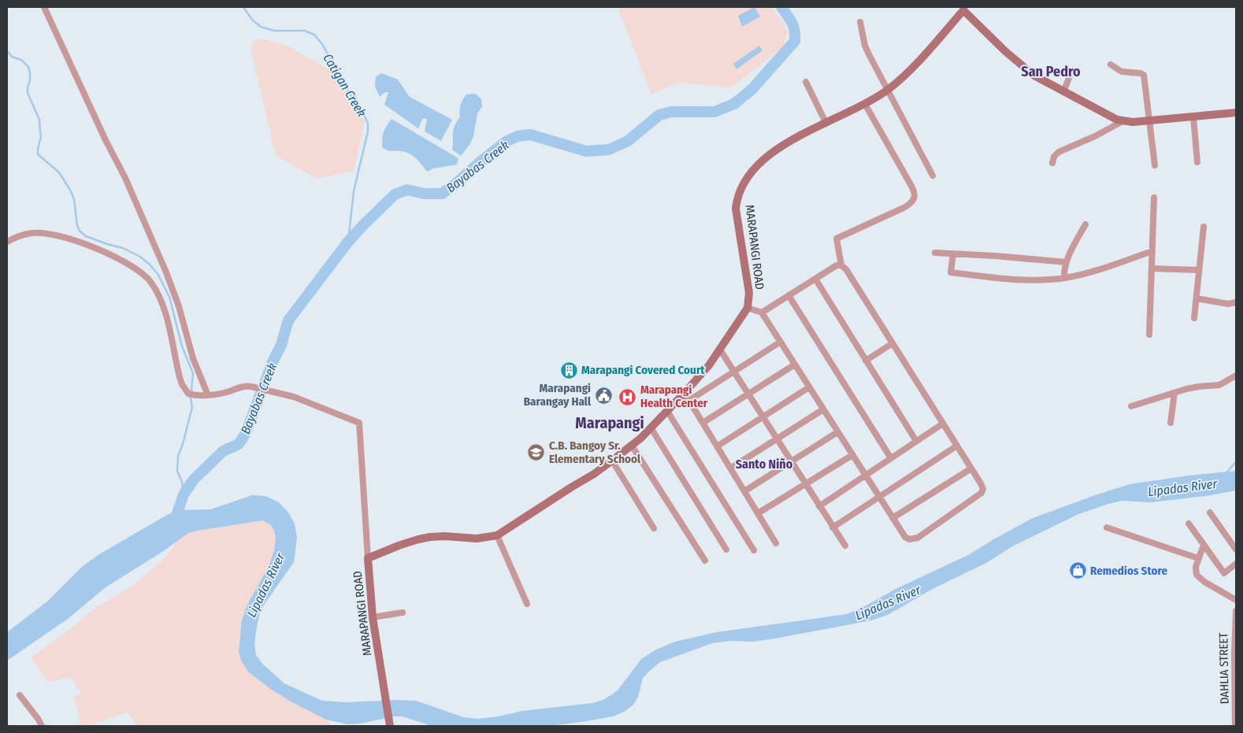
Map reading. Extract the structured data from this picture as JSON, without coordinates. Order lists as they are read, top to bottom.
{
  "streets": {
    "street": ["MARAPANGI ROAD", "DAHLIA STREET"]
  },
  "districts": ["San Pedro", "Marapangi", "Santo Niño"],
  "water": ["Catigan Creek", "Bayabas Creek", "Lipadas River"],
  "places": {
    "building": ["Marapangi Covered Court"],
    "public building": ["Marapangi Barangay Hall"],
    "hospital": ["Marapangi Health Center"],
    "school or university": ["C.B. Bangoy Sr. Elementary School"],
    "shop": ["Remedios Store"]
  }
}
